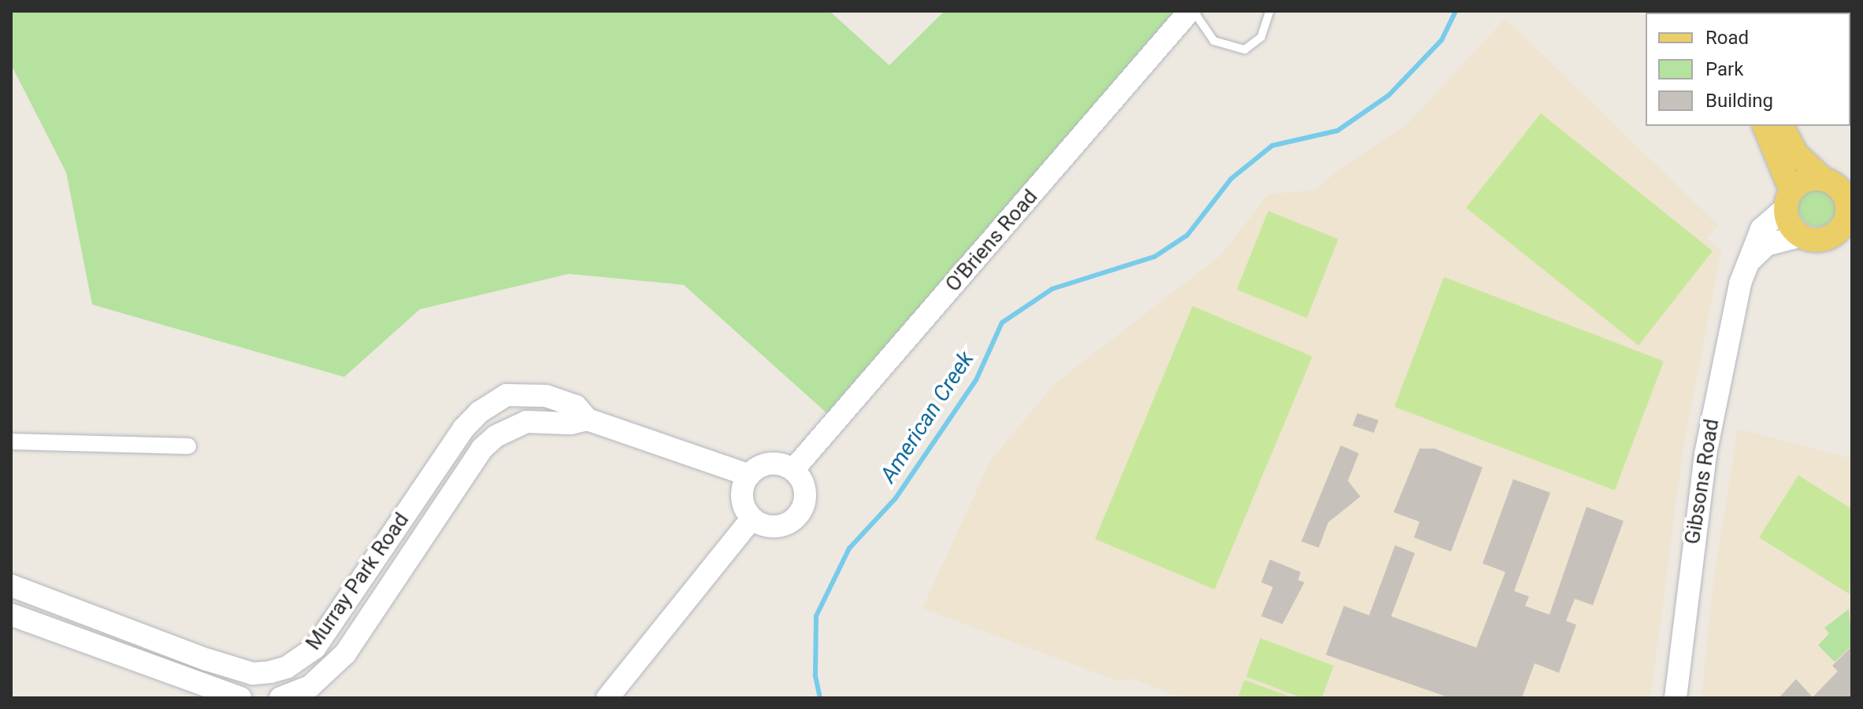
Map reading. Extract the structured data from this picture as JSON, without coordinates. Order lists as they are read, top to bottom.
{
  "streets": {
    "street": ["O'Briens Road", "Gibsons Road", "Murray Park Road"]
  },
  "crossings": [
    ["O'Briens Road", "Murray Park Road"]
  ],
  "water": ["American Creek"],
  "legend": ["Road", "Park", "Building"]
}
